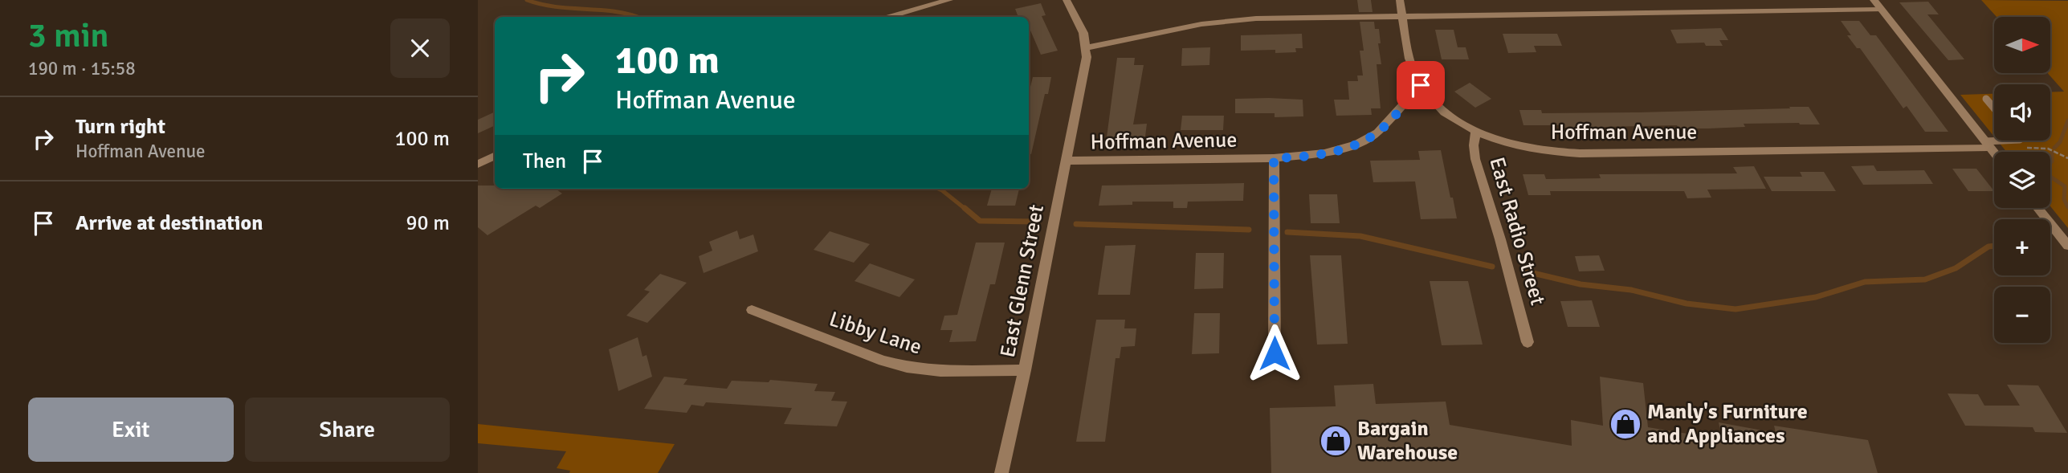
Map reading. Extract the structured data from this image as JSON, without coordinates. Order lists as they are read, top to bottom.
{
  "streets": {
    "street": [
      "Hoffman Avenue",
      "East Radio Street",
      "East Glenn Street",
      "Libby Lane"
    ]
  },
  "crossings": [
    ["Hoffman Avenue", "East Radio Street"],
    ["Hoffman Avenue", "East Glenn Street"],
    ["East Glenn Street", "Libby Lane"]
  ],
  "places": {
    "shop": ["Manly's Furniture and Appliances", "Bargain Warehouse"]
  },
  "north": "right",
  "page": {
    "heading": ["3 min", "190 m · 15:58"],
    "map_buttons": ["+", "−"],
    "turn": ["100 m", "Hoffman Avenue"],
    "list": [
      {
        "name": "Turn right",
        "note": "Hoffman Avenue",
        "value": "100 m"
      },
      {
        "name": "Arrive at destination",
        "value": "90 m"
      }
    ],
    "then": "Then",
    "buttons": ["Exit", "Share"]
  }
}
